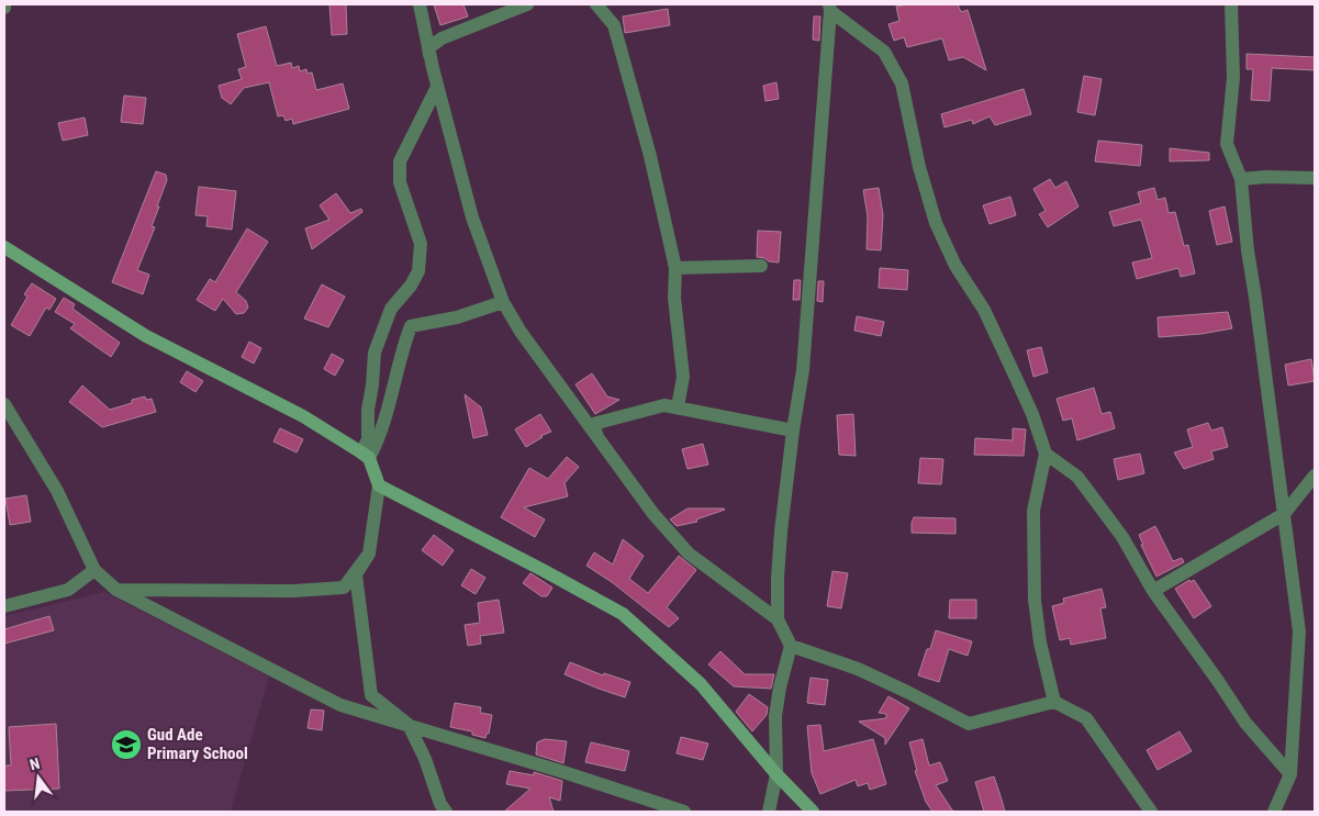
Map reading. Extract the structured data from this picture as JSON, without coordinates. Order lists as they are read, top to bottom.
{
  "places": {
    "school or university": ["Gud Ade Primary School"]
  },
  "north": "top"
}
